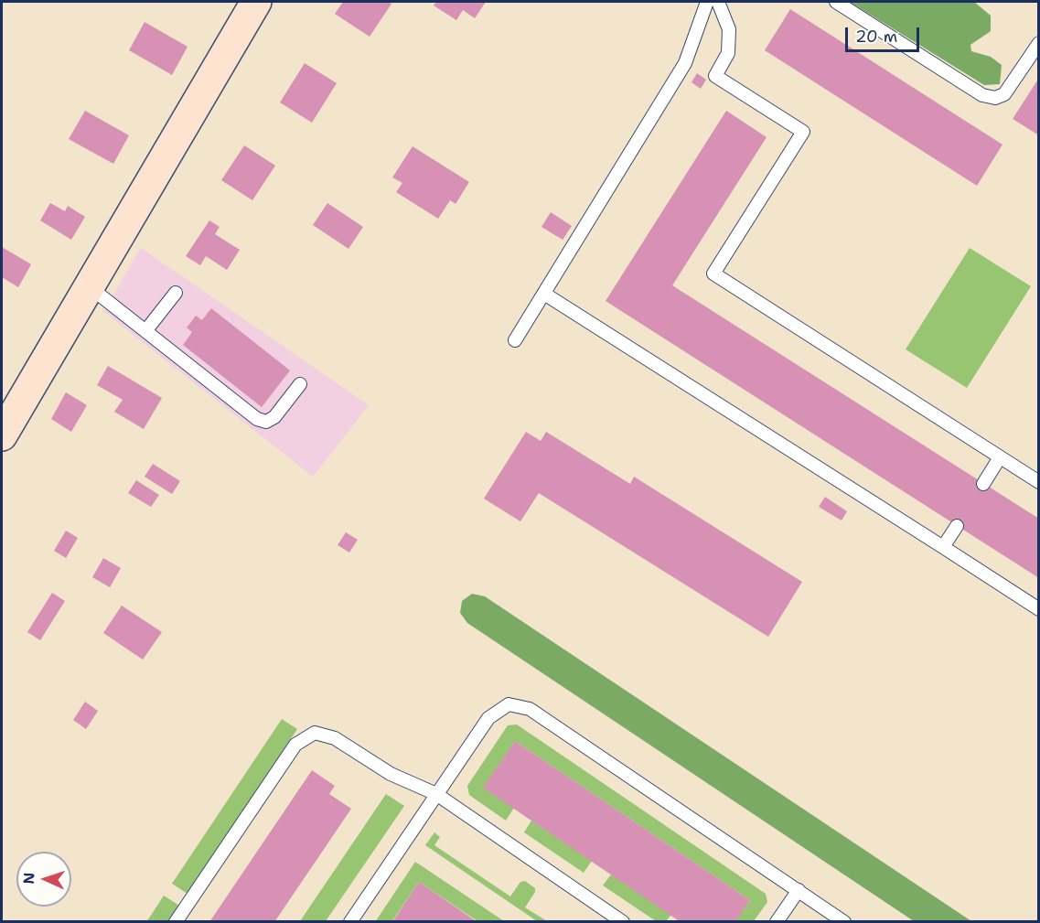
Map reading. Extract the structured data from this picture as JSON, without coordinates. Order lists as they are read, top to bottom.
{
  "scale_bar": "20 m",
  "north": "left"
}
